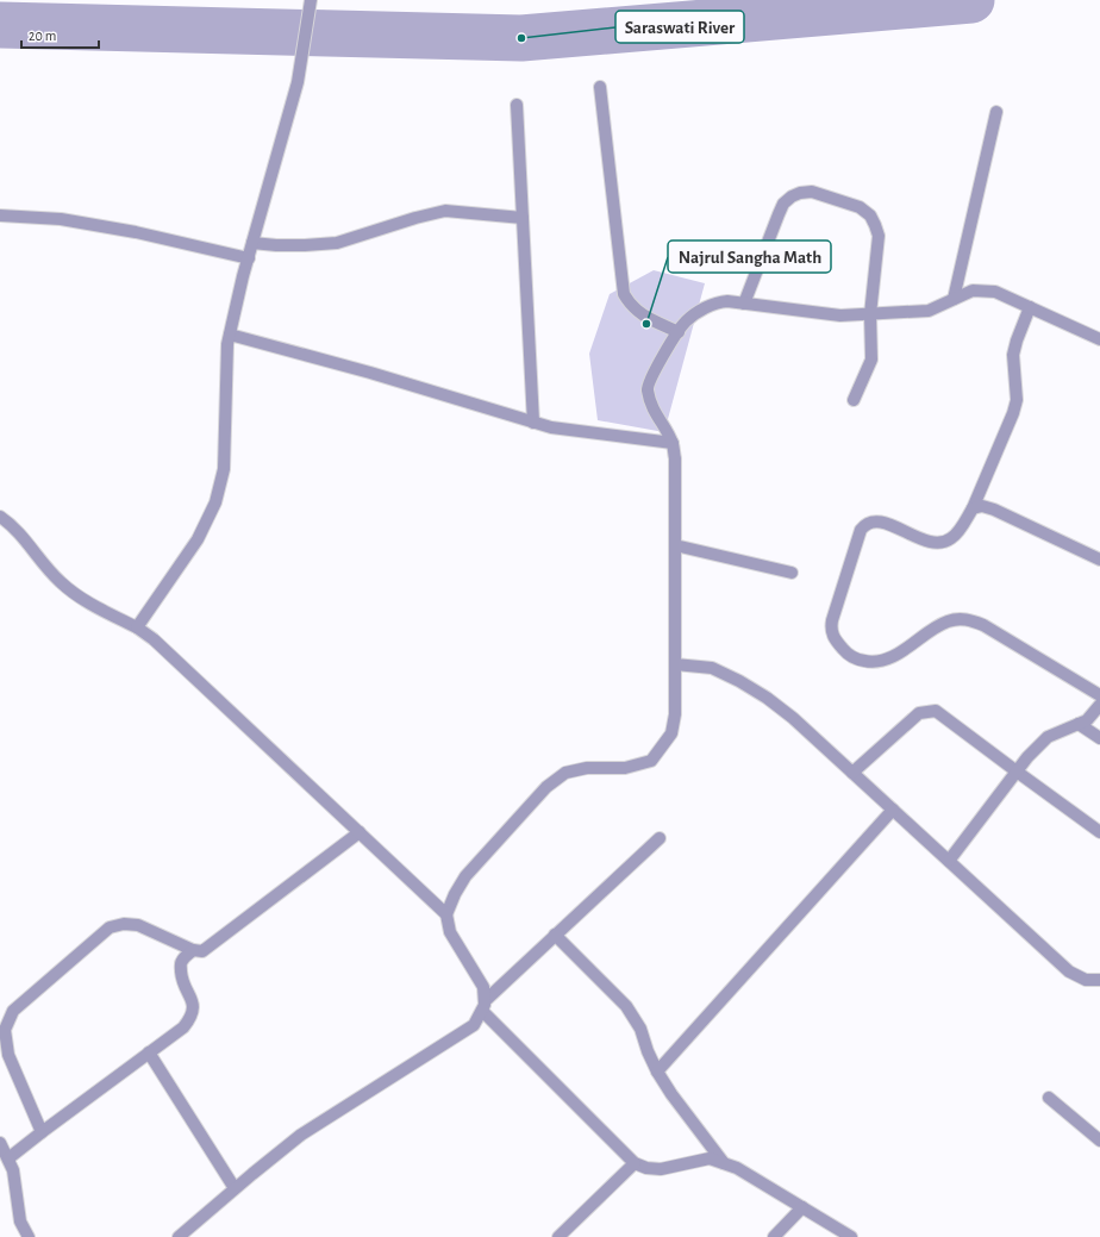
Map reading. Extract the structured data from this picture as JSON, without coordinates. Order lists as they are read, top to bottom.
{
  "places": ["Saraswati River", "Najrul Sangha Math"],
  "scale_bar": "20 m"
}
